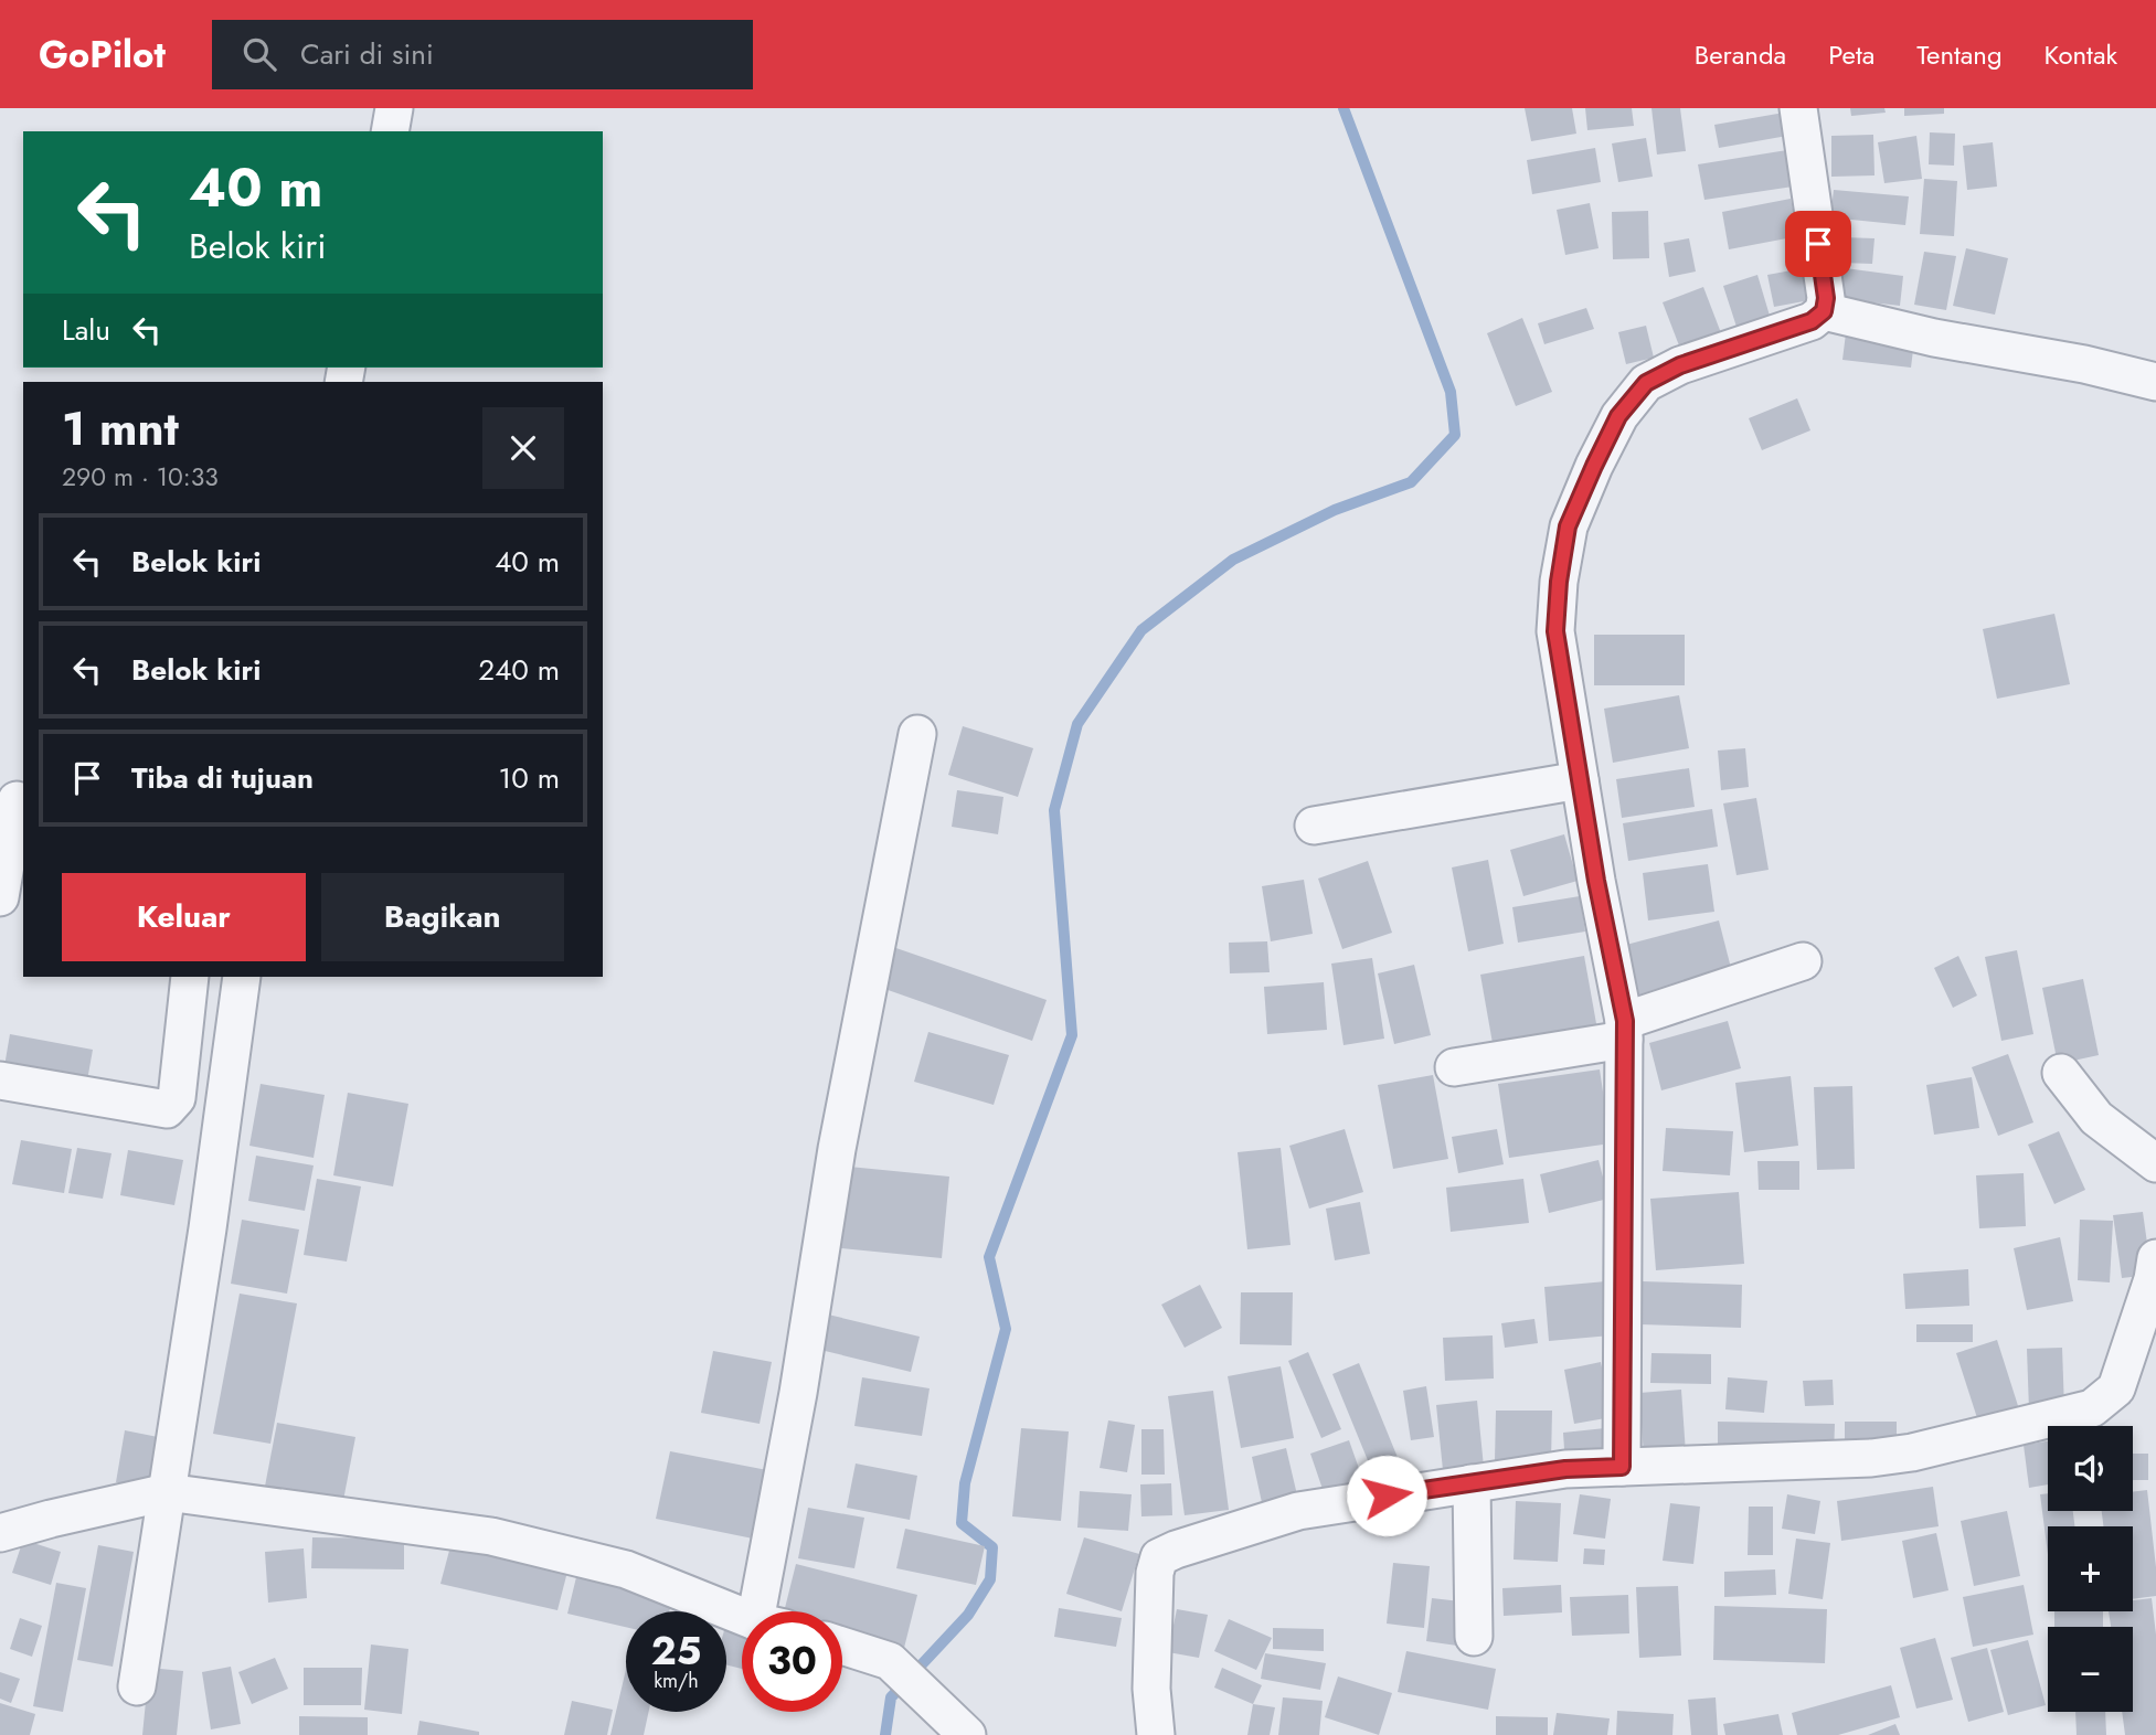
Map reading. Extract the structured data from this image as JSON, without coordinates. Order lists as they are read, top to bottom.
{
  "page": {
    "header": "GoPilot",
    "search": "Cari di sini",
    "nav": [
      "Beranda",
      "Peta",
      "Tentang",
      "Kontak"
    ],
    "turn": ["40 m", "Belok kiri"],
    "then": "Lalu",
    "heading": ["1 mnt", "290 m · 10:33"],
    "list": [
      {
        "name": "Belok kiri",
        "value": "40 m"
      },
      {
        "name": "Belok kiri",
        "value": "240 m"
      },
      {
        "name": "Tiba di tujuan",
        "value": "10 m"
      }
    ],
    "buttons": ["Keluar", "Bagikan"],
    "map_buttons": ["+", "−"],
    "speed": "25 km/h",
    "limit": "30"
  }
}
